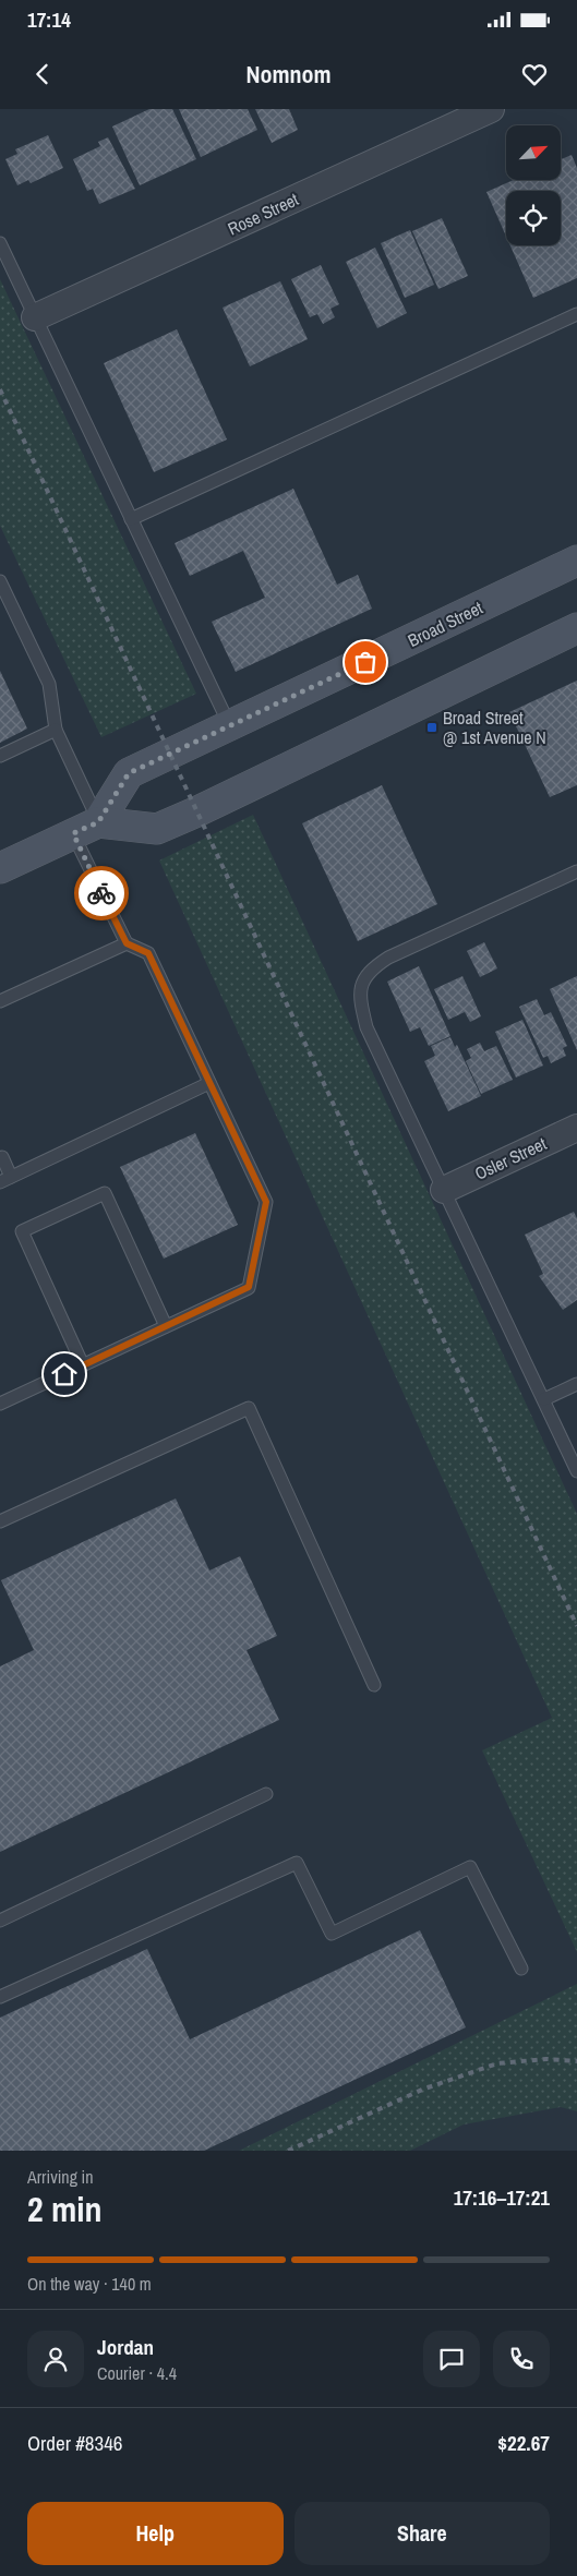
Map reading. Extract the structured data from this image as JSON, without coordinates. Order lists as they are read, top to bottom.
{
  "streets": {
    "main road": ["Broad Street"],
    "street": ["Rose Street", "Osler Street"]
  },
  "places": {
    "transit": ["Broad Street @ 1st Avenue N"]
  },
  "north": "top right",
  "page": {
    "status": "17:14",
    "header": "Nomnom",
    "heading": ["2 min", "Arriving in", "17:16–17:21"],
    "panel": [
      "Jordan",
      "Courier · 4.4",
      "Order #8346",
      "$22.67"
    ],
    "bar": "On the way · 140 m",
    "buttons": ["Help", "Share"]
  }
}
